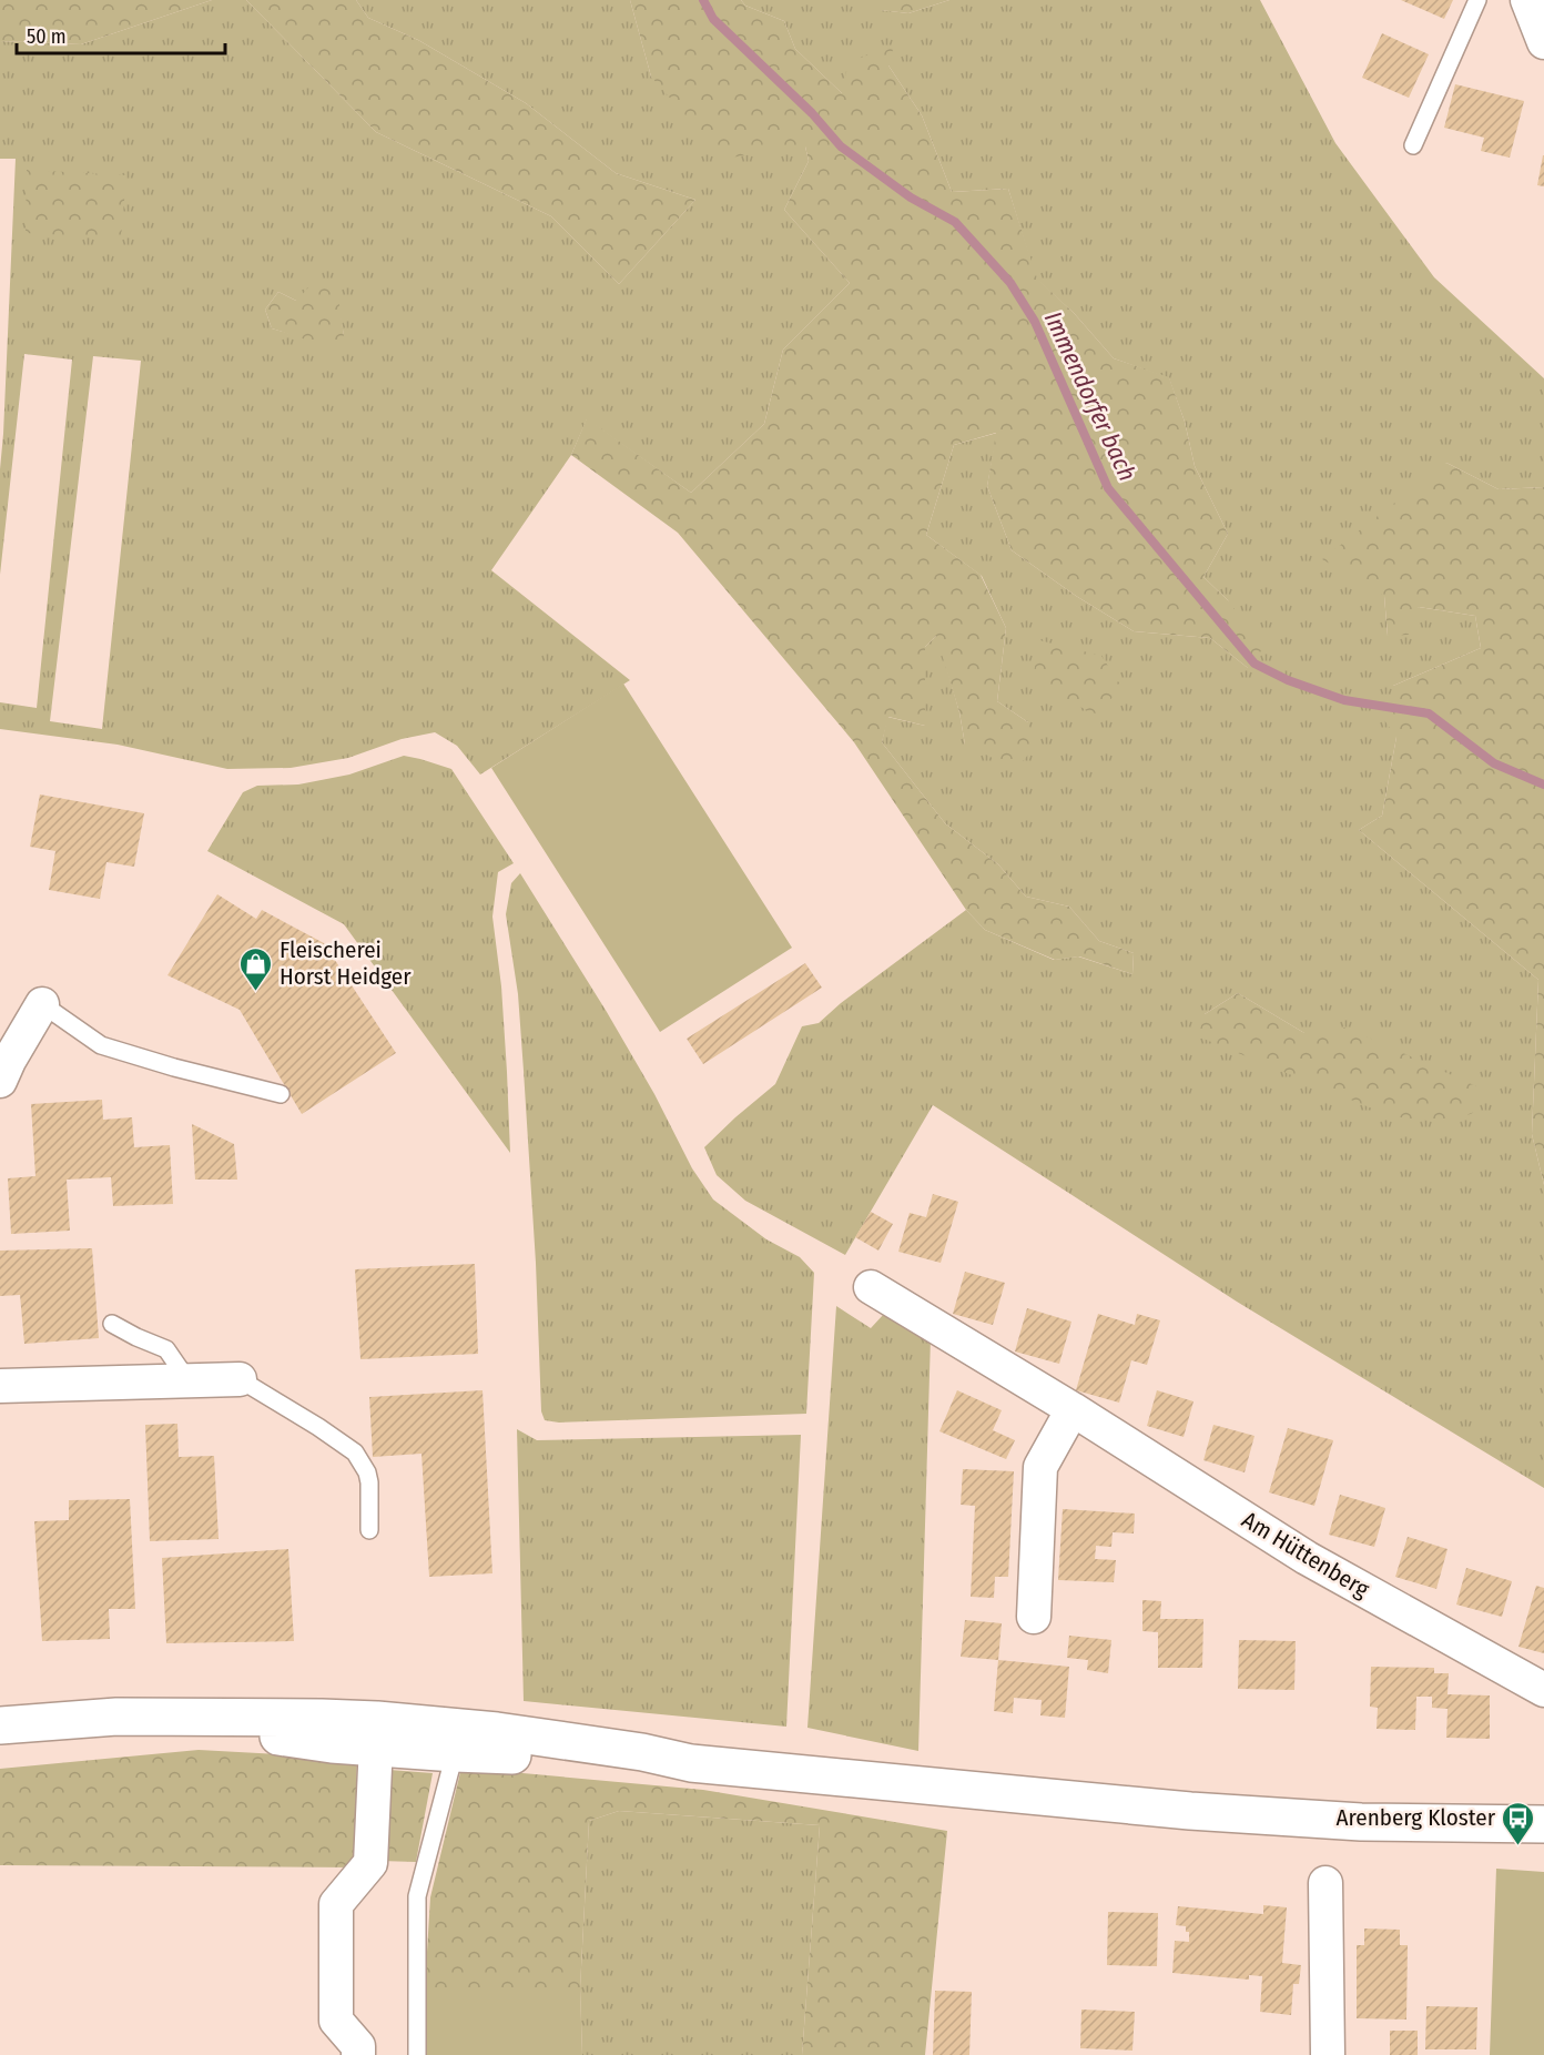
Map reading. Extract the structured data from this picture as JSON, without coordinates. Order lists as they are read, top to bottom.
{
  "streets": {
    "street": ["Am Hüttenberg"]
  },
  "water": ["Immendorfer bach"],
  "places": {
    "shop": ["Fleischerei Horst Heidger"],
    "bus stop": ["Arenberg Kloster"]
  },
  "scale_bar": "50 m"
}
